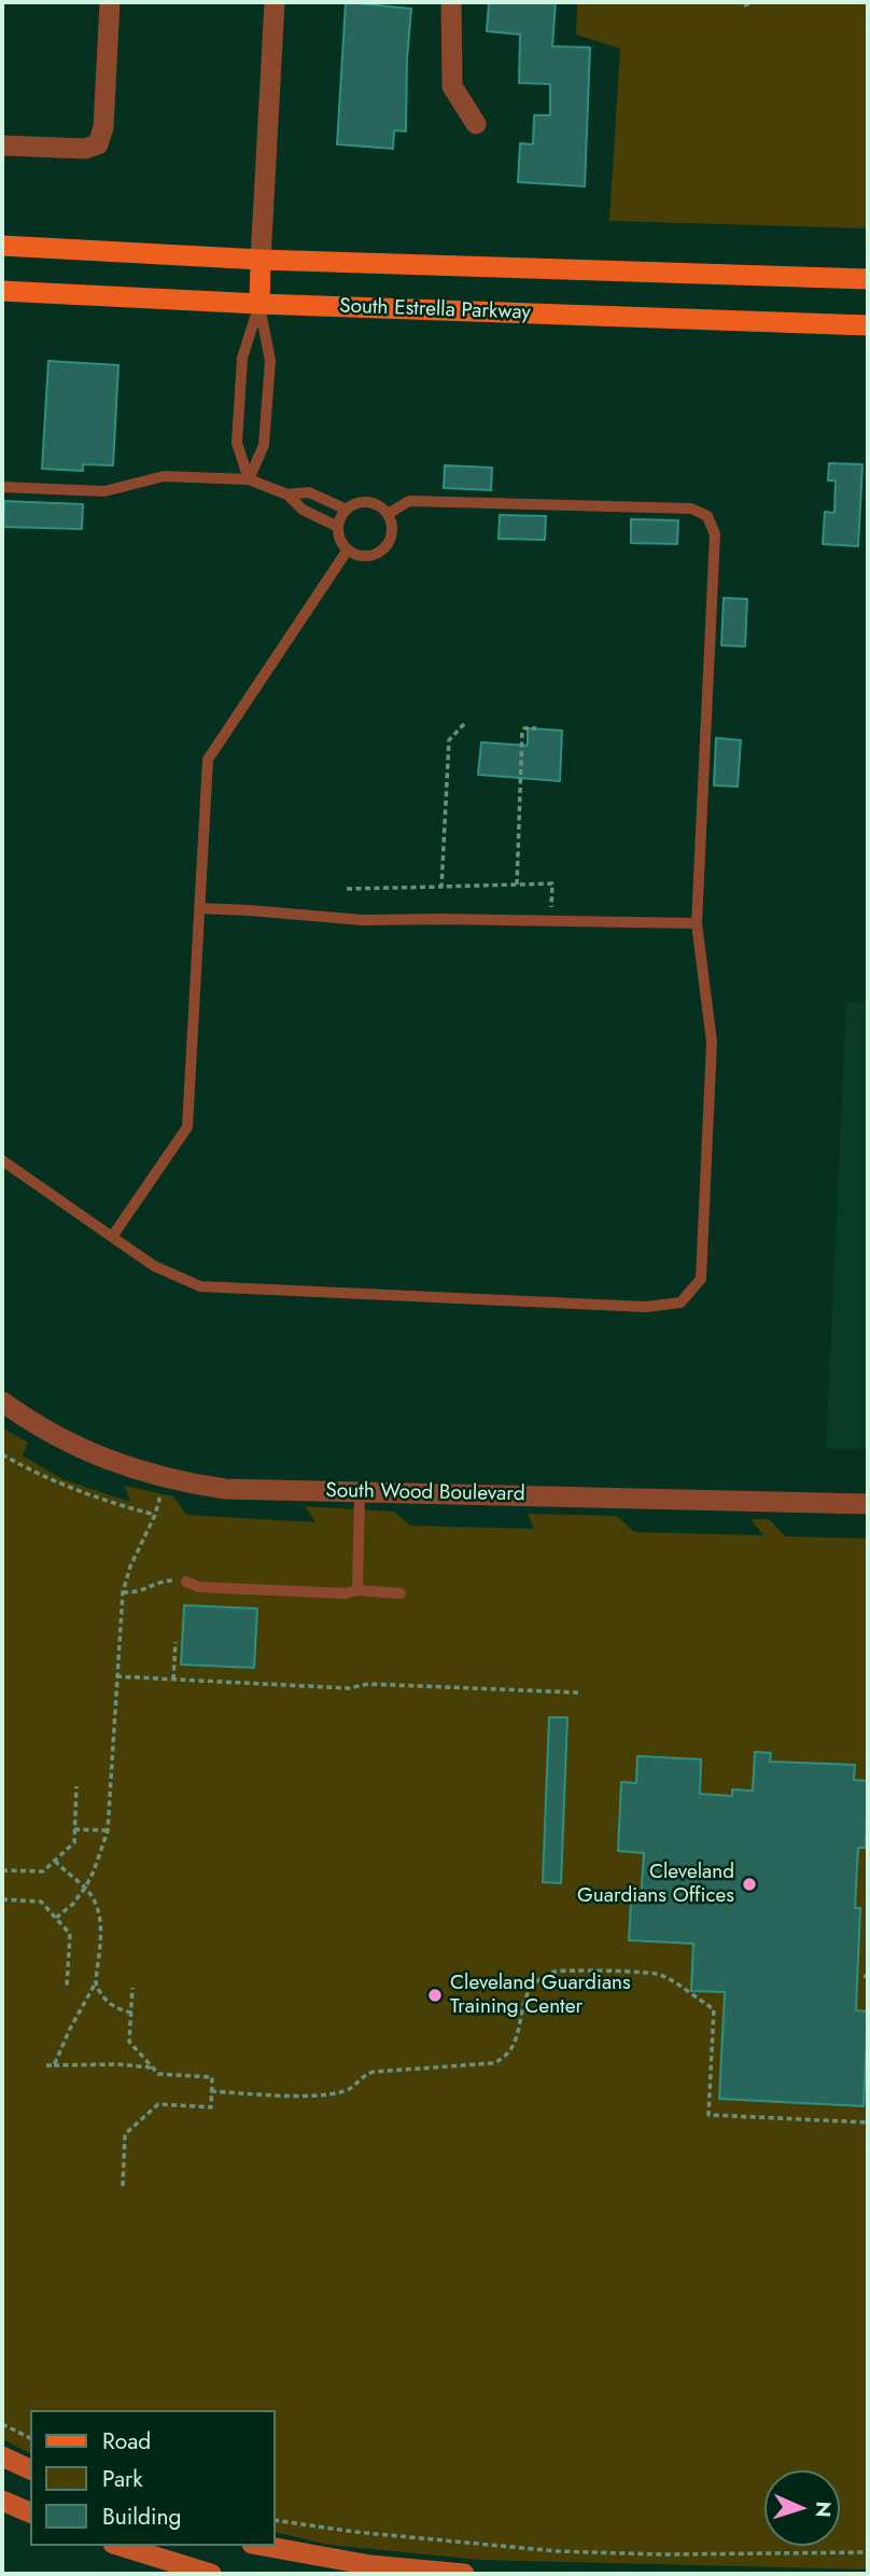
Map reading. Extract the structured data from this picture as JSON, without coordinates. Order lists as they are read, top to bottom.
{
  "streets": {
    "main road": ["South Estrella Parkway"],
    "street": ["South Wood Boulevard"]
  },
  "places": ["Cleveland Guardians Offices", "Cleveland Guardians Training Center"],
  "legend": ["Road", "Park", "Building"],
  "north": "right"
}
